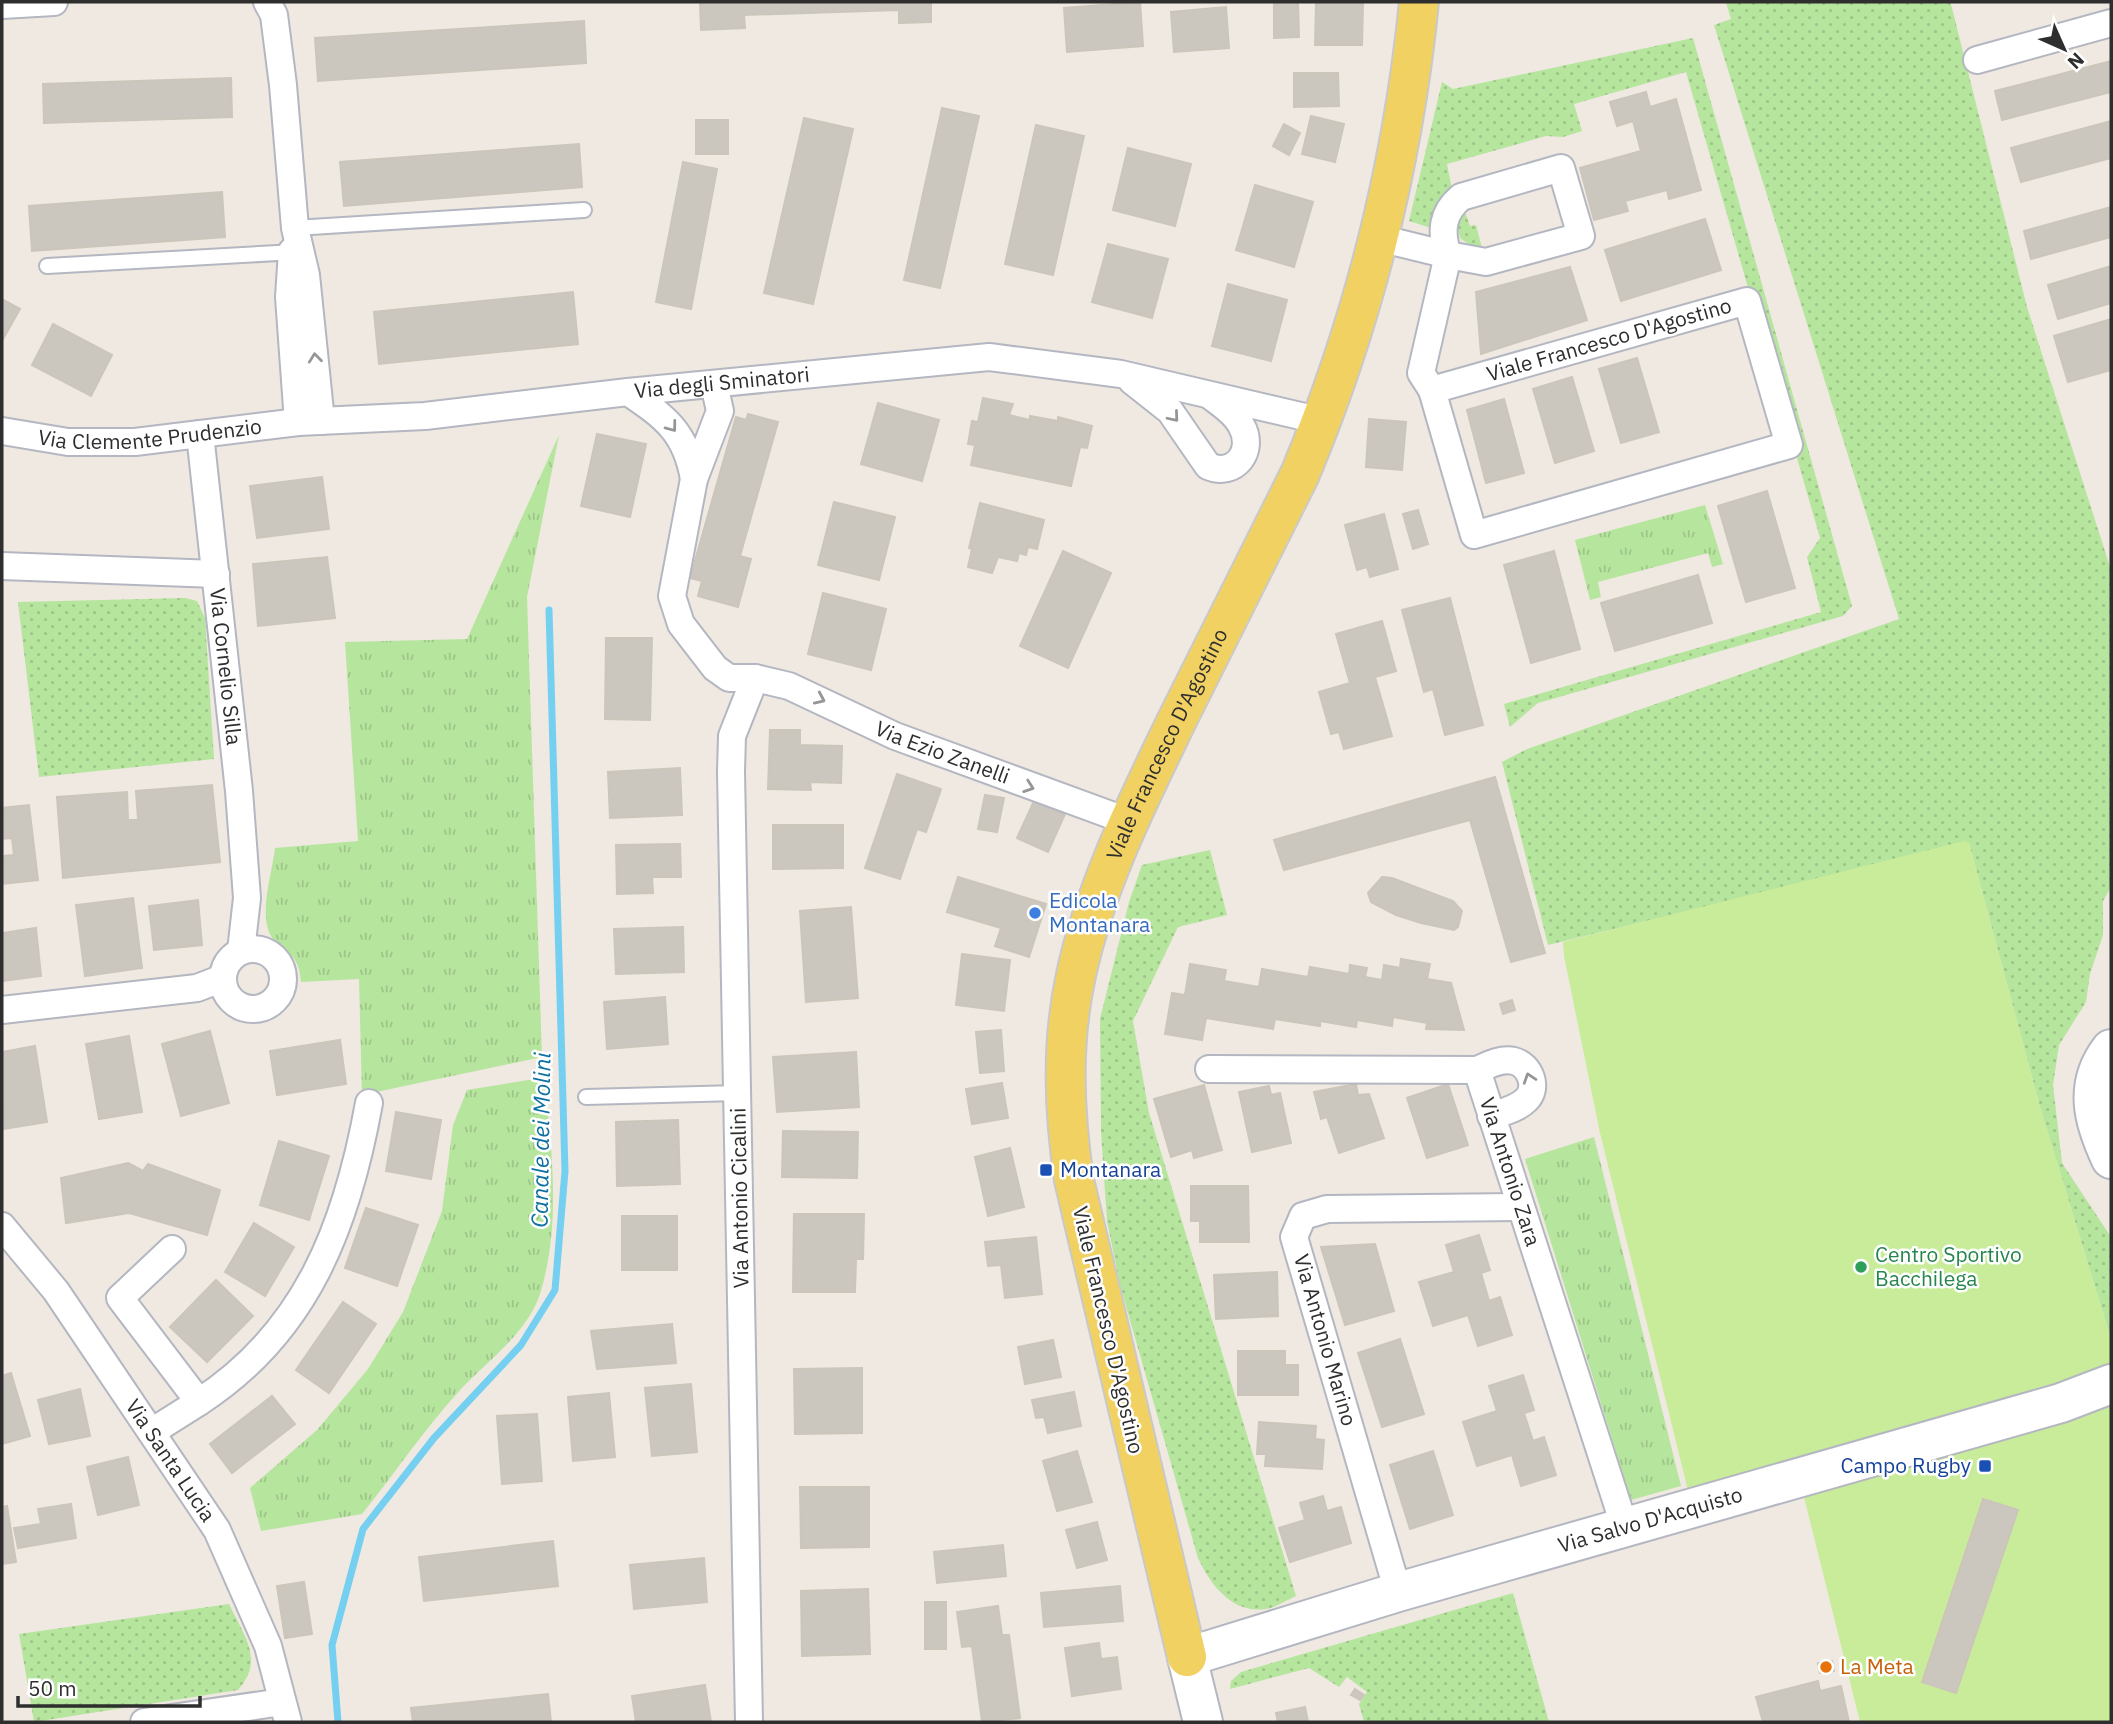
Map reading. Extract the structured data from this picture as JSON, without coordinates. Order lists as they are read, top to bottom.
{
  "streets": {
    "main road": ["Viale Francesco D'Agostino"],
    "street": [
      "Via degli Sminatori",
      "Via Clemente Prudenzio",
      "Via Cornelio Silla",
      "Via Ezio Zanelli",
      "Via Antonio Zara",
      "Via Antonio Cicalini",
      "Via Antonio Marino",
      "Via Santa Lucia",
      "Via Salvo D'Acquisto"
    ]
  },
  "crossings": [
    ["Viale Francesco D'Agostino", "Via degli Sminatori"],
    ["Viale Francesco D'Agostino", "Via Ezio Zanelli"],
    ["Viale Francesco D'Agostino", "Via Salvo D'Acquisto"],
    ["Via degli Sminatori", "Via Clemente Prudenzio"],
    ["Via Clemente Prudenzio", "Via Cornelio Silla"],
    ["Via Ezio Zanelli", "Via Antonio Cicalini"],
    ["Via Antonio Zara", "Via Antonio Marino"],
    ["Via Antonio Zara", "Via Salvo D'Acquisto"],
    ["Via Antonio Marino", "Via Salvo D'Acquisto"]
  ],
  "one_way": ["Via Ezio Zanelli"],
  "water": ["Canale dei Molini"],
  "places": {
    "other": ["Edicola Montanara", "Centro Sportivo Bacchilega", "La Meta"],
    "transit": ["Montanara", "Campo Rugby"]
  },
  "scale_bar": "50 m",
  "north": "bottom right"
}
